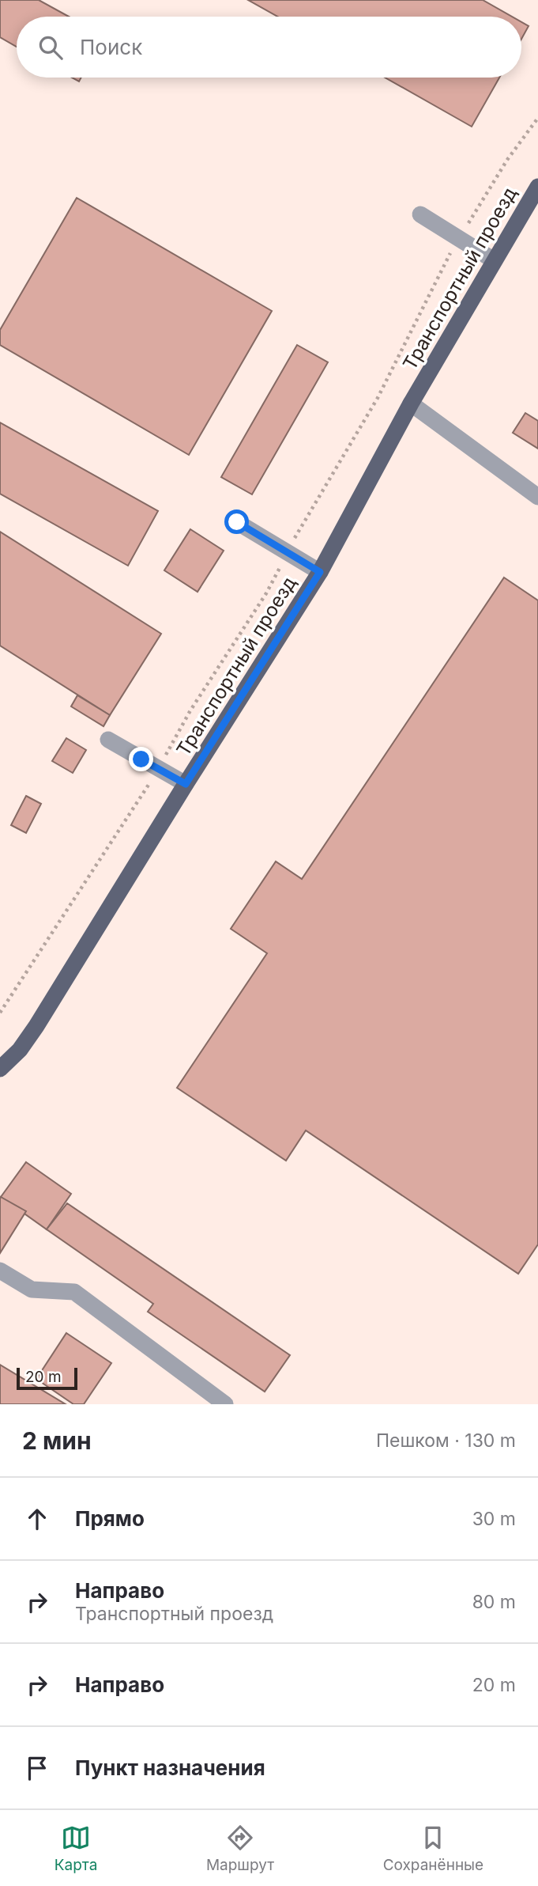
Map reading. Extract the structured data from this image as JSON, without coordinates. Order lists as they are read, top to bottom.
{
  "streets": {
    "main road": ["Транспортный проезд"]
  },
  "scale_bar": "20 m",
  "page": {
    "search": "Поиск",
    "scale": "20 m",
    "heading": ["2 мин", "Пешком · 130 m"],
    "list": [
      ["Прямо", "30 m"],
      ["Направо", "Транспортный проезд", "80 m"],
      ["Направо", "20 m"],
      "Пункт назначения"
    ],
    "nav": ["Карта", "Маршрут", "Сохранённые"]
  }
}
